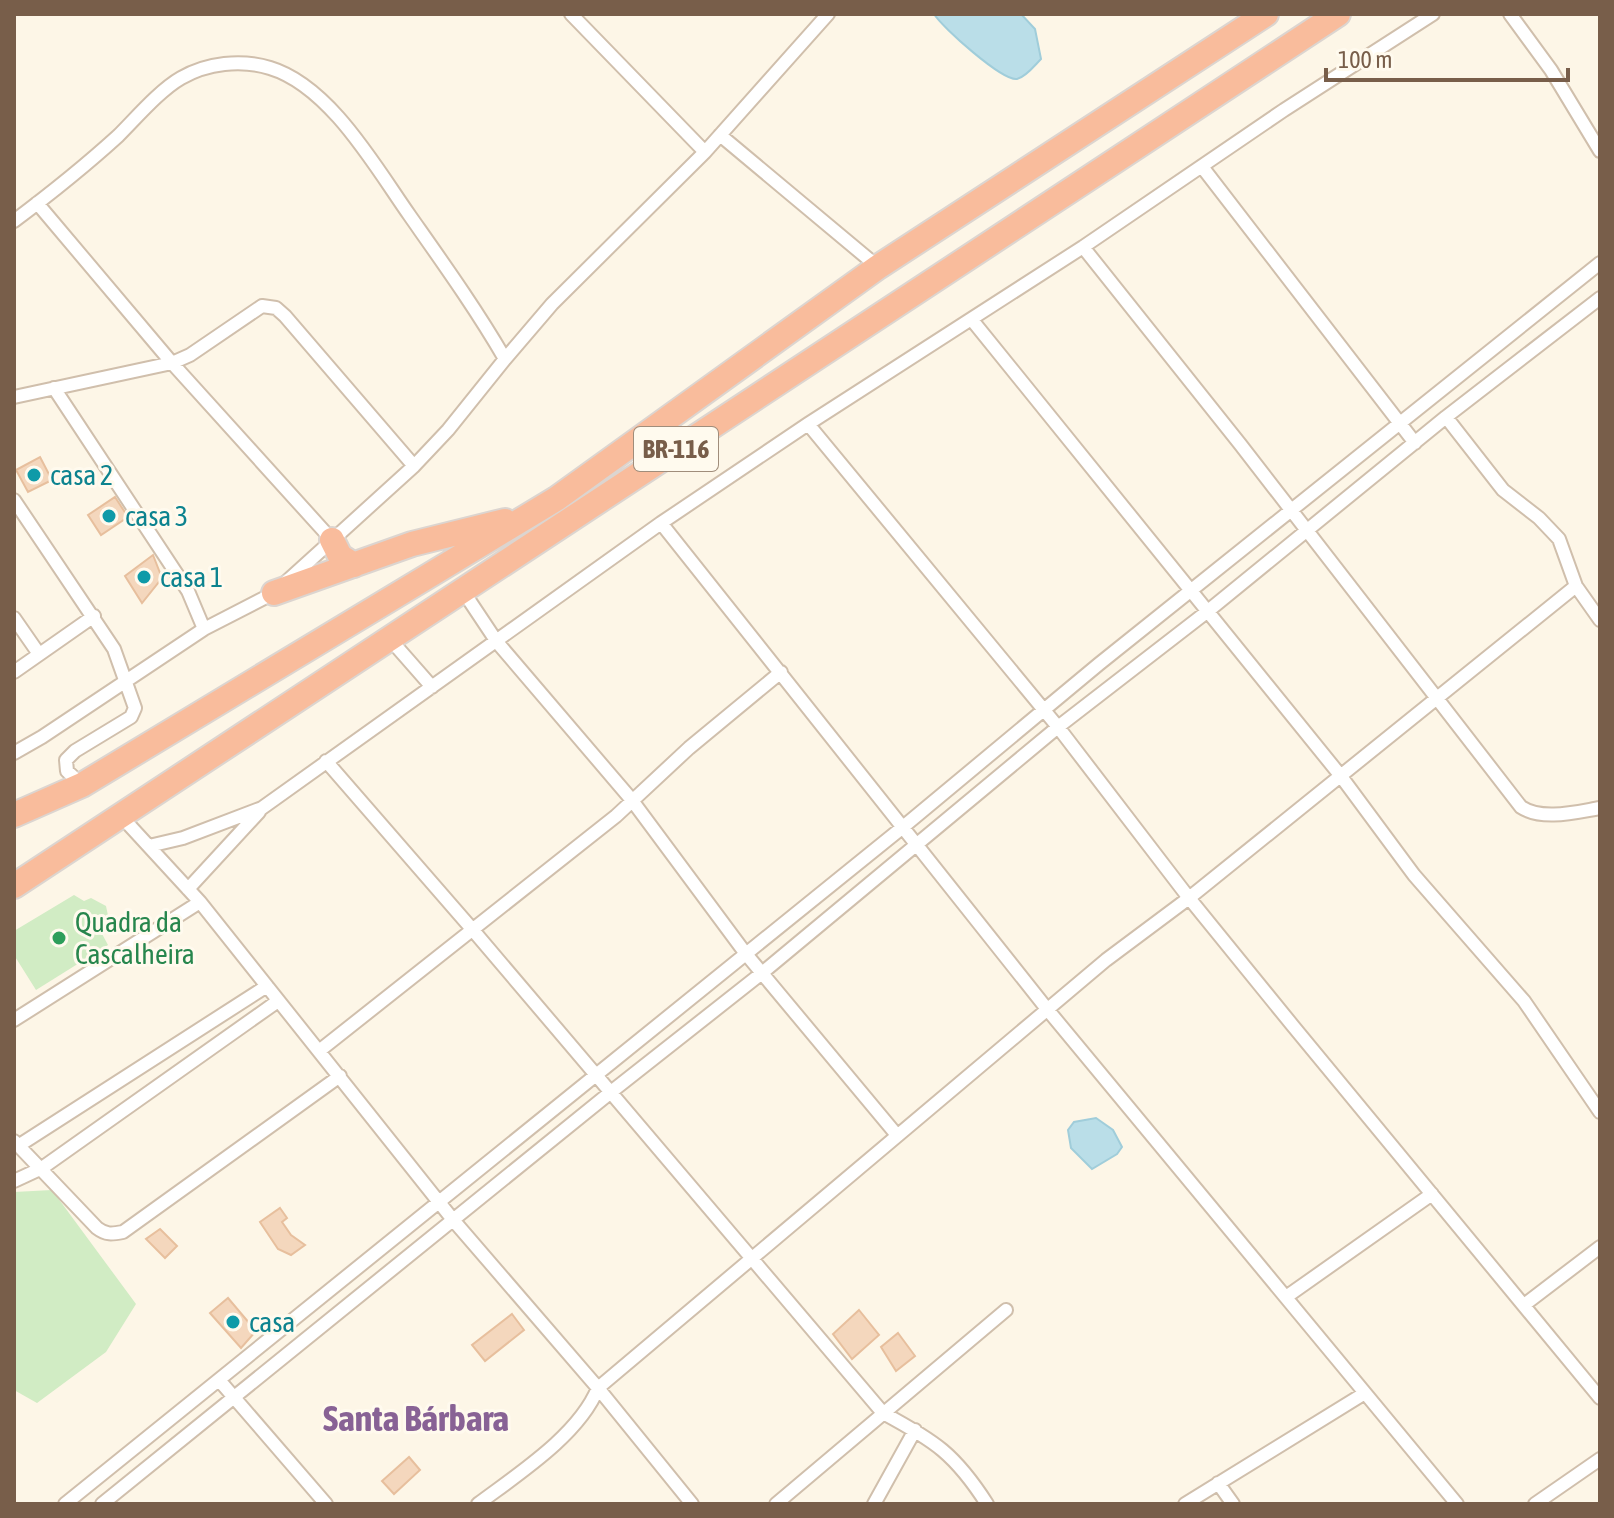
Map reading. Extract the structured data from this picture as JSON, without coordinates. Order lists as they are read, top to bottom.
{
  "streets": {
    "highway": ["BR-116"]
  },
  "districts": ["Santa Bárbara"],
  "places": [
    "casa 2",
    "casa 3",
    "casa 1",
    "Quadra da Cascalheira",
    "casa"
  ],
  "scale_bar": "100 m"
}
